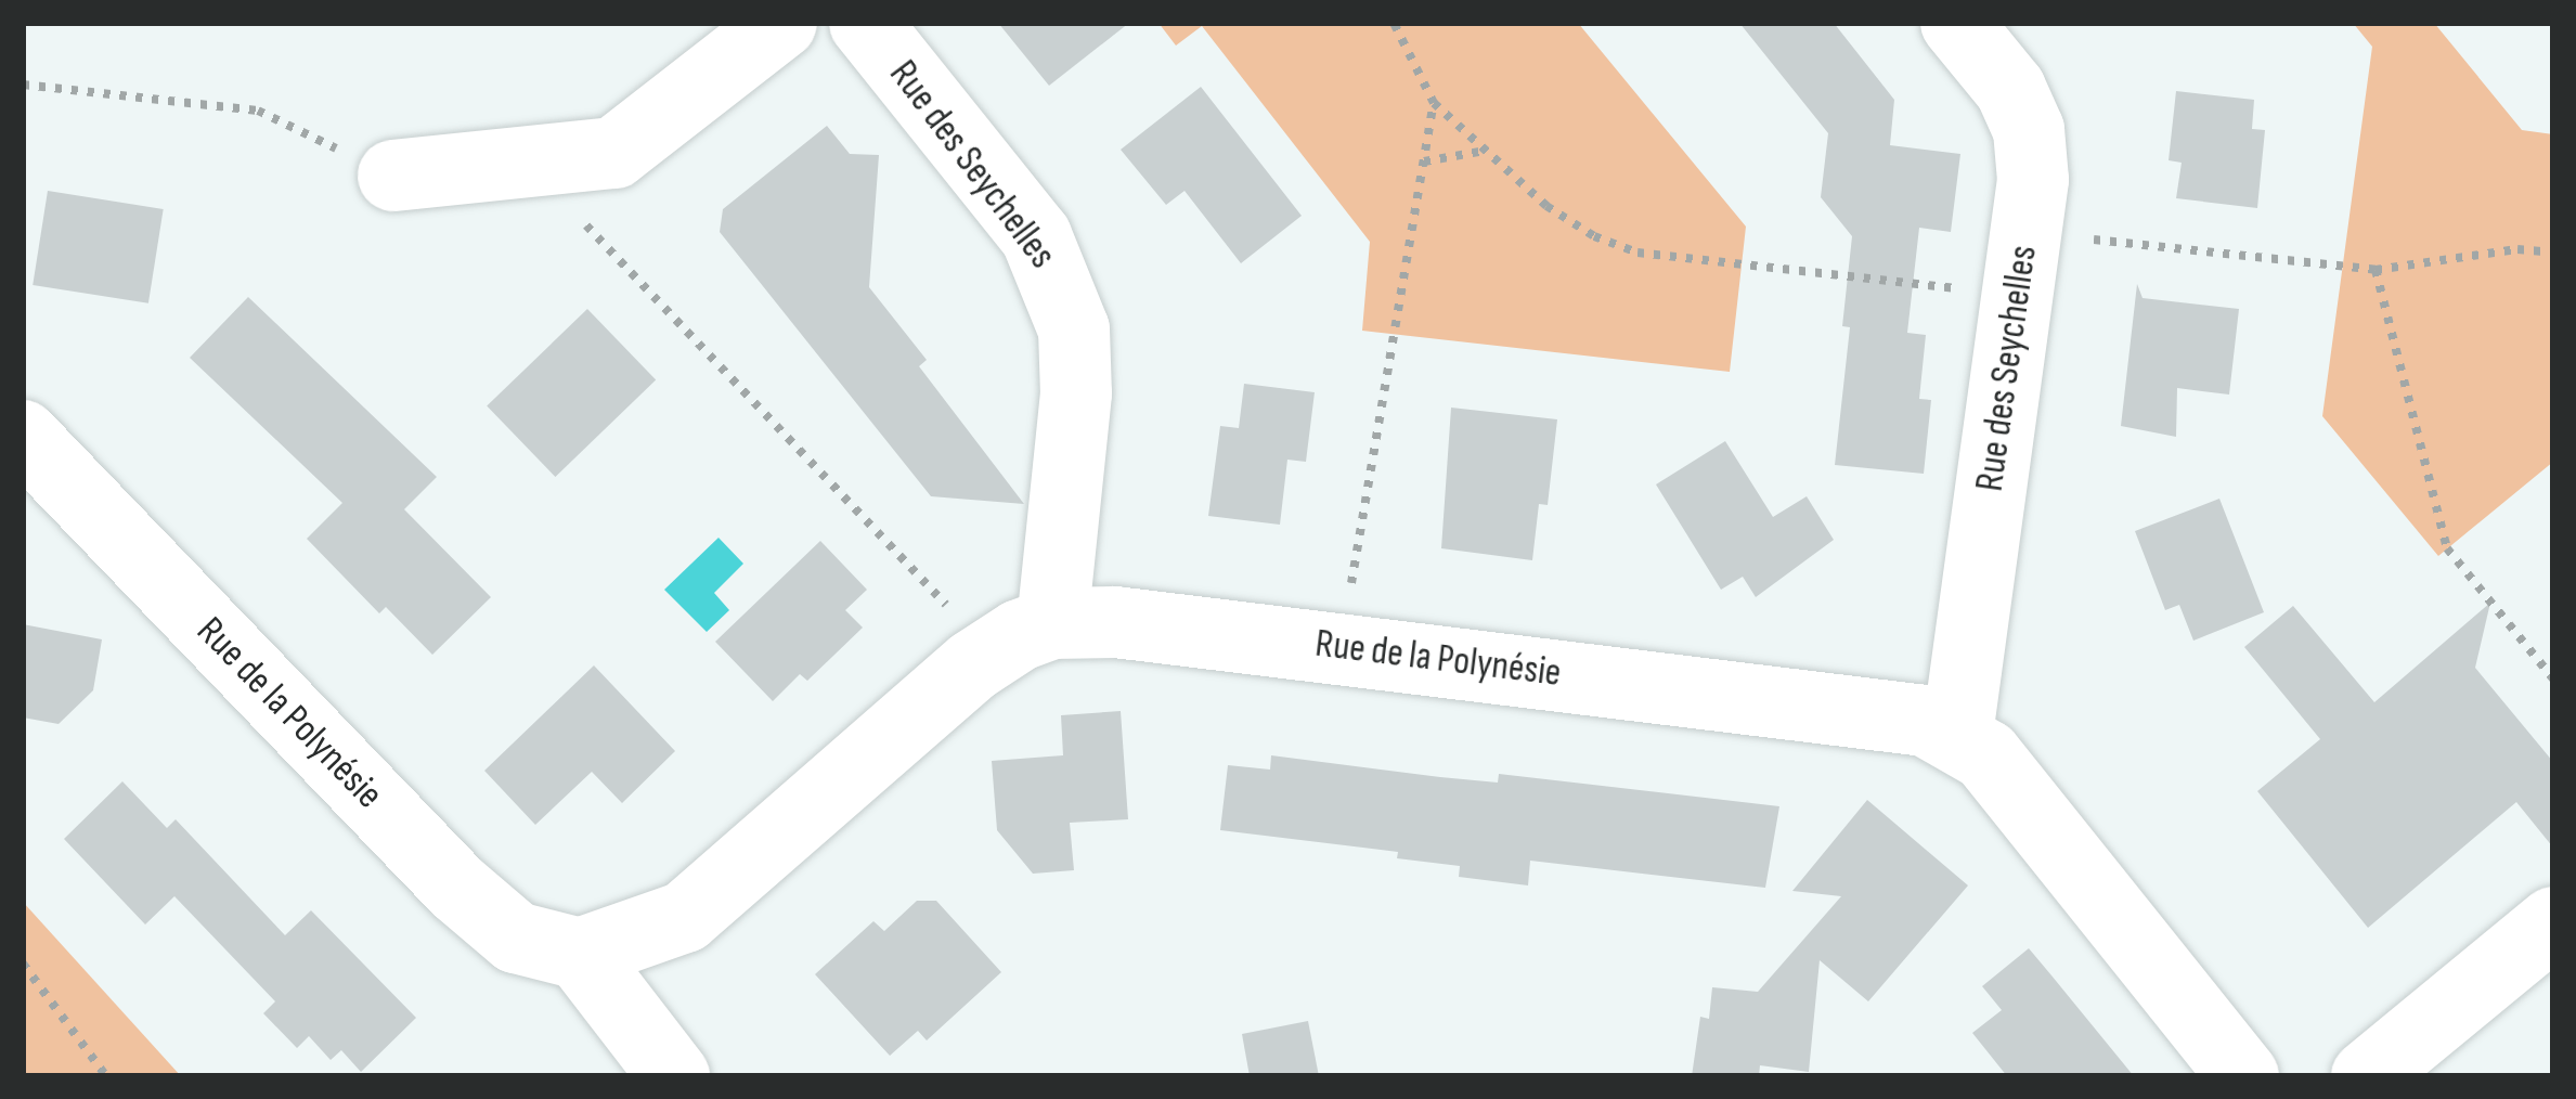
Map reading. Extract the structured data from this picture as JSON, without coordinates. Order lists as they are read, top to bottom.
{
  "streets": {
    "street": ["Rue des Seychelles", "Rue de la Polynésie"]
  },
  "crossings": [
    ["Rue des Seychelles", "Rue de la Polynésie"]
  ]
}
